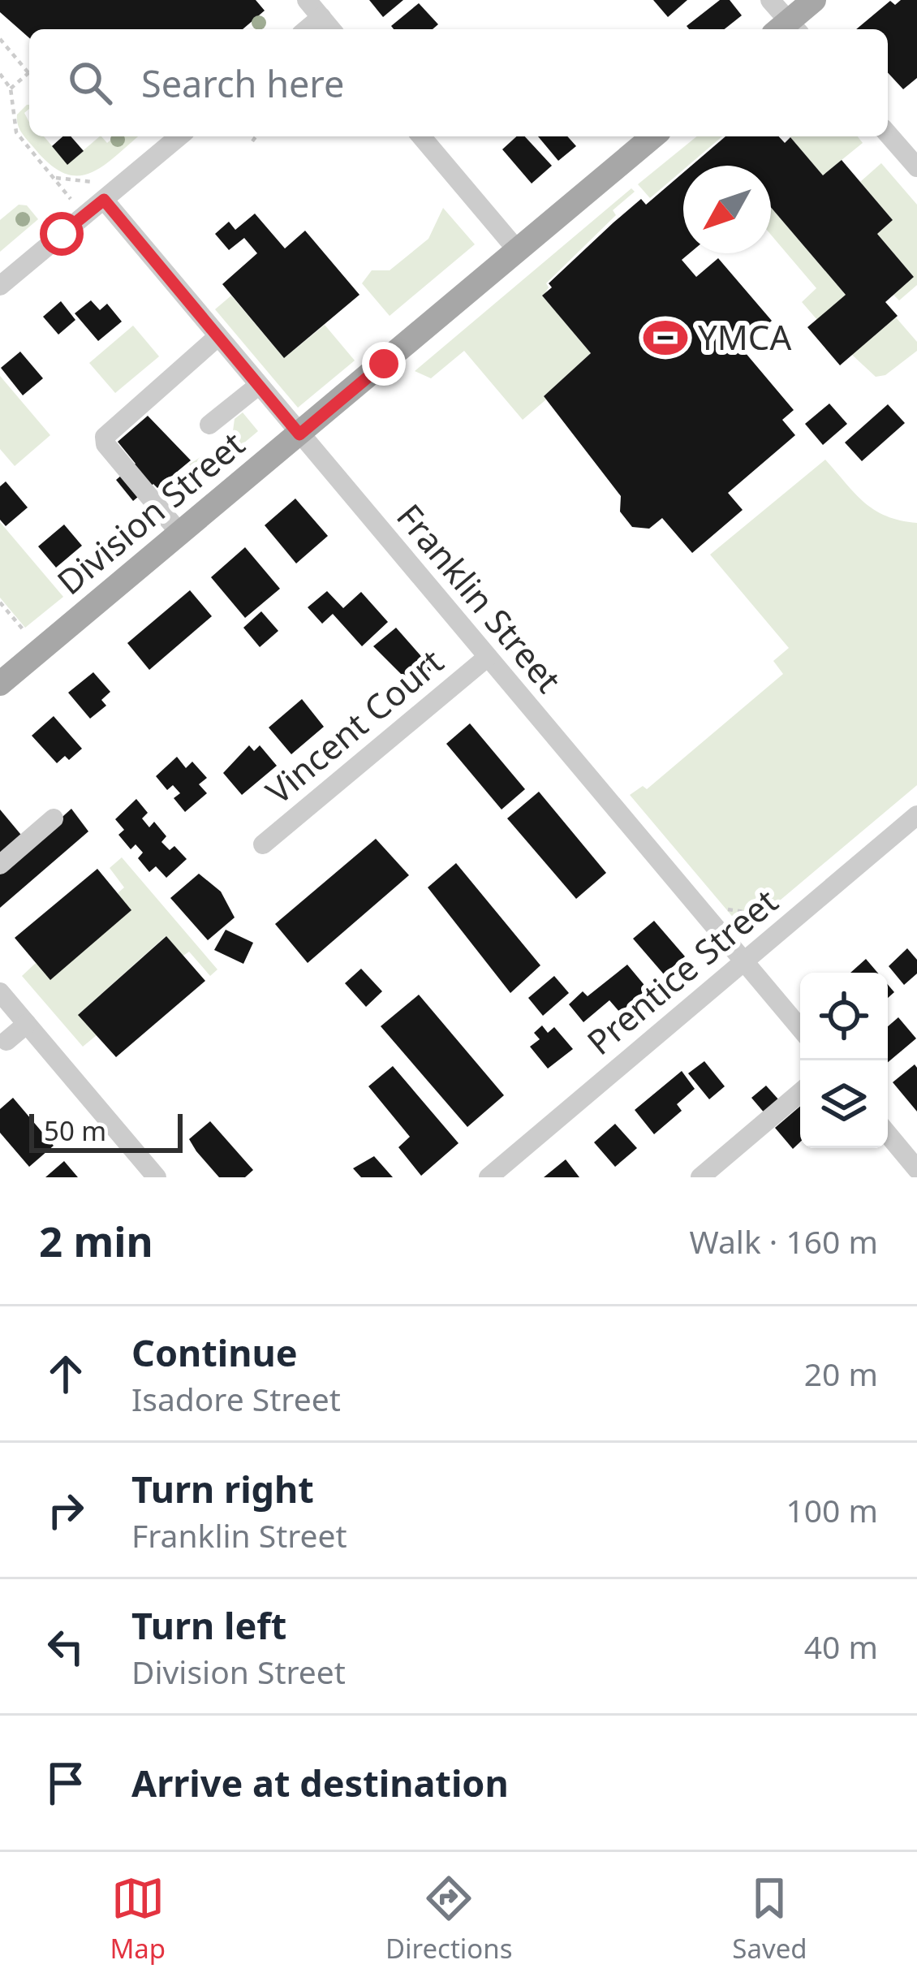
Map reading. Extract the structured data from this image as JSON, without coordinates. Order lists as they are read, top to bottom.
{
  "streets": {
    "main road": ["Division Street"],
    "street": ["Franklin Street", "Vincent Court", "Prentice Street"]
  },
  "crossings": [
    ["Division Street", "Franklin Street"],
    ["Franklin Street", "Vincent Court"],
    ["Franklin Street", "Prentice Street"]
  ],
  "places": {
    "sports": ["YMCA"]
  },
  "scale_bar": "50 m",
  "north": "bottom left",
  "page": {
    "search": "Search here",
    "scale": "50 m",
    "heading": ["2 min", "Walk · 160 m"],
    "list": [
      ["Continue", "Isadore Street", "20 m"],
      ["Turn right", "Franklin Street", "100 m"],
      ["Turn left", "Division Street", "40 m"],
      "Arrive at destination"
    ],
    "nav": ["Map", "Directions", "Saved"]
  }
}
